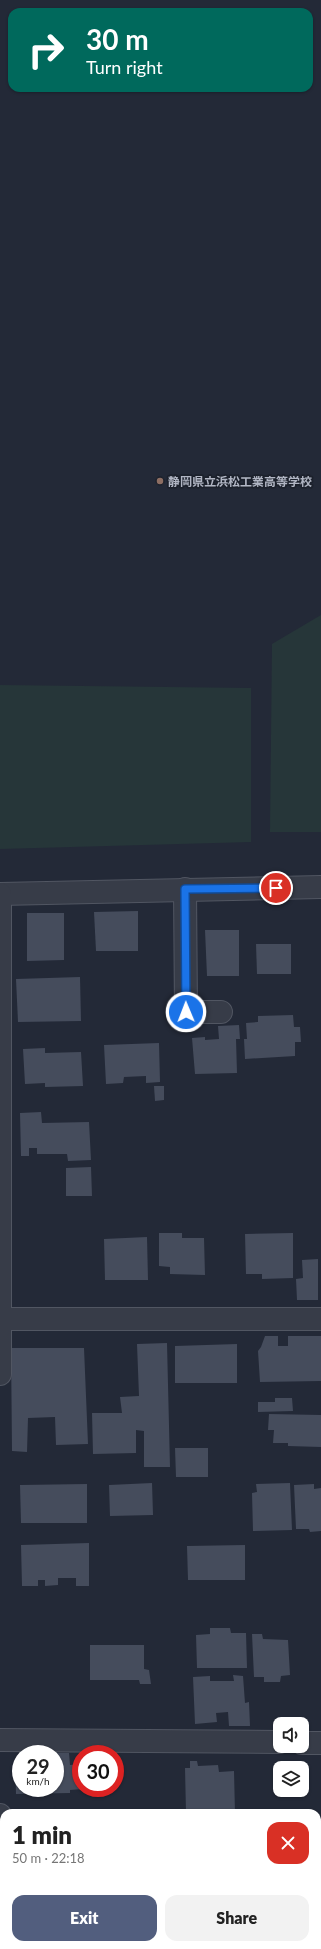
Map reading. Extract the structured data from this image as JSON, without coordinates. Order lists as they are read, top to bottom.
{
  "places": ["静岡県立浜松工業高等学校"],
  "page": {
    "turn": ["30 m", "Turn right"],
    "speed": "29 km/h",
    "limit": "30",
    "heading": ["1 min", "50 m · 22:18"],
    "buttons": ["Exit", "Share"]
  }
}
